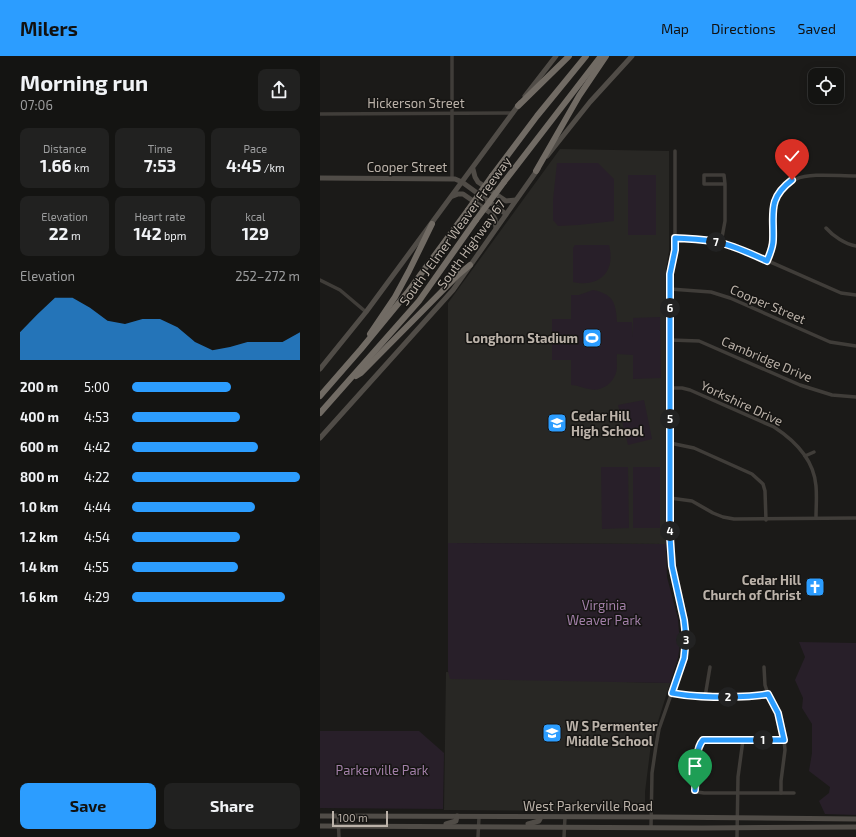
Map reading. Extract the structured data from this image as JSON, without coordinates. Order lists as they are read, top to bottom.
{
  "streets": {
    "highway": ["South J Elmer Weaver Freeway"],
    "main road": ["Cooper Street", "South Highway 67", "West Parkerville Road"],
    "street": ["Hickerson Street", "Cambridge Drive", "Yorkshire Drive"]
  },
  "crossings": [
    ["Cooper Street", "South Highway 67"]
  ],
  "parks": ["Virginia Weaver Park", "Parkerville Park"],
  "places": {
    "sports": ["Longhorn Stadium"],
    "school or university": ["Cedar Hill High School", "W S Permenter Middle School"],
    "church": ["Cedar Hill Church of Christ"]
  },
  "scale_bar": "100 m",
  "page": {
    "header": "Milers",
    "nav": ["Map", "Directions", "Saved"],
    "heading": ["Morning run", "07:06"],
    "stats": [
      ["Distance", "1.66 km"],
      ["Time", "7:53"],
      ["Pace", "4:45 /km"],
      ["Elevation", "22 m"],
      ["Heart rate", "142 bpm"],
      ["kcal", "129"]
    ],
    "pins": [
      "7",
      "6",
      "5",
      "4",
      "3",
      "2",
      "1"
    ],
    "chart": ["Elevation", "252–272 m"],
    "list": [
      {
        "name": "200 m",
        "note": "5:00"
      },
      {
        "name": "400 m",
        "note": "4:53"
      },
      {
        "name": "600 m",
        "note": "4:42"
      },
      {
        "name": "800 m",
        "note": "4:22"
      },
      {
        "name": "1.0 km",
        "note": "4:44"
      },
      {
        "name": "1.2 km",
        "note": "4:54"
      },
      {
        "name": "1.4 km",
        "note": "4:55"
      },
      {
        "name": "1.6 km",
        "note": "4:29"
      }
    ],
    "buttons": ["Save", "Share"],
    "scale": "100 m"
  }
}
